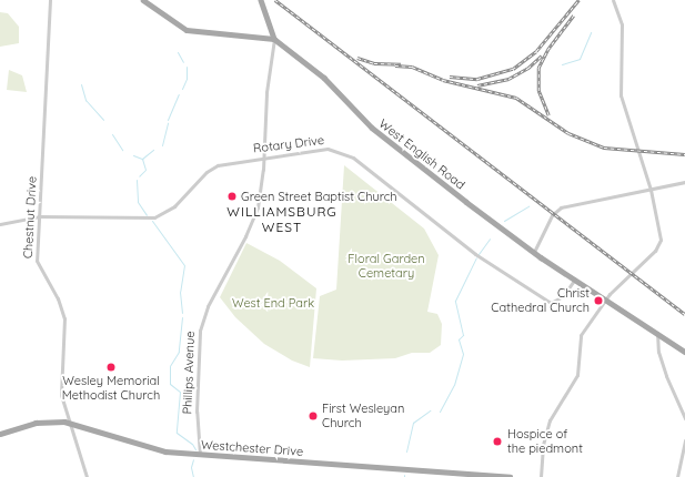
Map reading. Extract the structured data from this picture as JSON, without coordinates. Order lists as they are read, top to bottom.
{
  "streets": {
    "main road": ["West English Road", "Westchester Drive"],
    "street": ["Rotary Drive", "Chestnut Drive", "Phillips Avenue"]
  },
  "crossings": [
    ["Rotary Drive", "West English Road"],
    ["Rotary Drive", "Chestnut Drive"],
    ["Rotary Drive", "Phillips Avenue"],
    ["West English Road", "Phillips Avenue"],
    ["Chestnut Drive", "Westchester Drive"],
    ["Phillips Avenue", "Westchester Drive"]
  ],
  "districts": ["WILLIAMSBURG WEST"],
  "parks": ["Floral Garden Cemetary", "West End Park"],
  "places": [
    "Green Street Baptist Church",
    "Christ Cathedral Church",
    "Wesley Memorial Methodist Church",
    "First Wesleyan Church",
    "Hospice of the piedmont"
  ]
}
